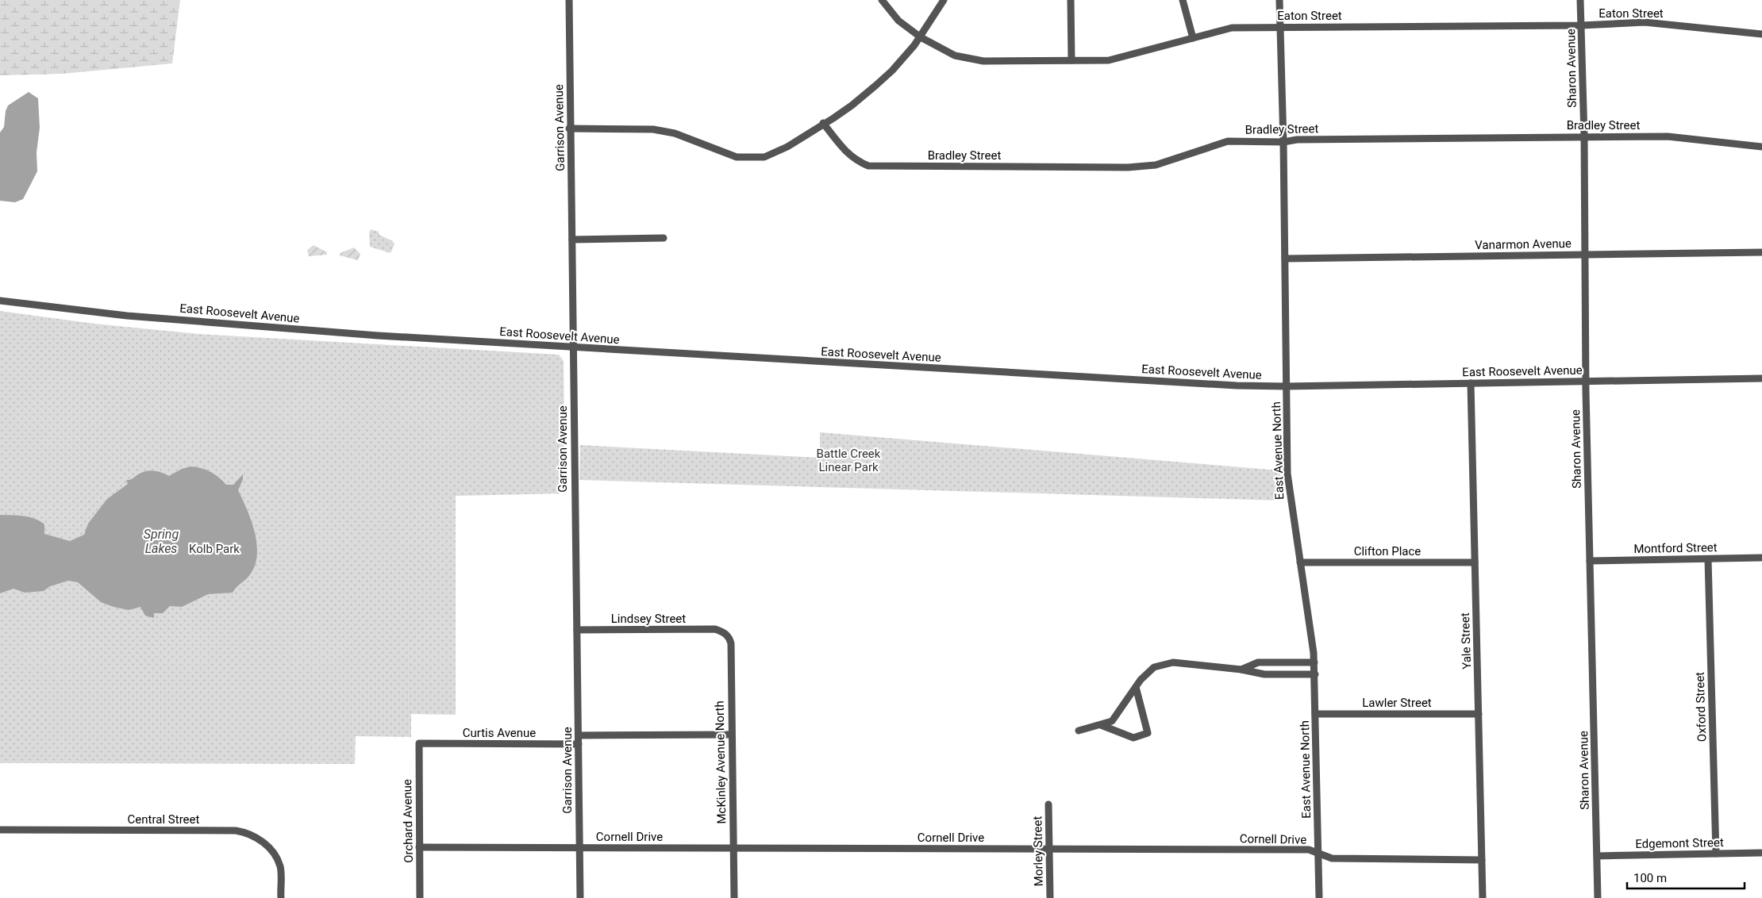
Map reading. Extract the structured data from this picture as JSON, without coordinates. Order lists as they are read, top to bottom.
{
  "streets": {
    "street": [
      "Eaton Street",
      "Sharon Avenue",
      "Bradley Street",
      "Garrison Avenue",
      "Vanarmon Avenue",
      "East Roosevelt Avenue",
      "East Avenue North",
      "Montford Street",
      "Clifton Place",
      "Lindsey Street",
      "Yale Street",
      "Lawler Street",
      "Oxford Street",
      "Curtis Avenue",
      "McKinley Avenue North",
      "Central Street",
      "Orchard Avenue",
      "Cornell Drive",
      "Edgemont Street",
      "Morley Street"
    ]
  },
  "crossings": [
    ["Eaton Street", "Sharon Avenue"],
    ["Eaton Street", "East Avenue North"],
    ["Sharon Avenue", "Bradley Street"],
    ["Sharon Avenue", "Vanarmon Avenue"],
    ["Sharon Avenue", "East Roosevelt Avenue"],
    ["Sharon Avenue", "Montford Street"],
    ["Sharon Avenue", "Edgemont Street"],
    ["Bradley Street", "East Avenue North"],
    ["Garrison Avenue", "East Roosevelt Avenue"],
    ["Garrison Avenue", "Lindsey Street"],
    ["Garrison Avenue", "Curtis Avenue"],
    ["Garrison Avenue", "Cornell Drive"],
    ["Vanarmon Avenue", "East Avenue North"],
    ["East Roosevelt Avenue", "East Avenue North"],
    ["East Roosevelt Avenue", "Yale Street"],
    ["East Avenue North", "Clifton Place"],
    ["East Avenue North", "Lawler Street"],
    ["East Avenue North", "Cornell Drive"],
    ["Montford Street", "Oxford Street"],
    ["Clifton Place", "Yale Street"],
    ["Lindsey Street", "McKinley Avenue North"],
    ["Yale Street", "Lawler Street"],
    ["Yale Street", "Cornell Drive"],
    ["Oxford Street", "Edgemont Street"],
    ["Curtis Avenue", "Orchard Avenue"],
    ["McKinley Avenue North", "Cornell Drive"],
    ["Orchard Avenue", "Cornell Drive"],
    ["Cornell Drive", "Morley Street"]
  ],
  "water": ["Spring Lakes"],
  "parks": ["Battle Creek Linear Park", "Kolb Park"],
  "scale_bar": "100 m"
}
